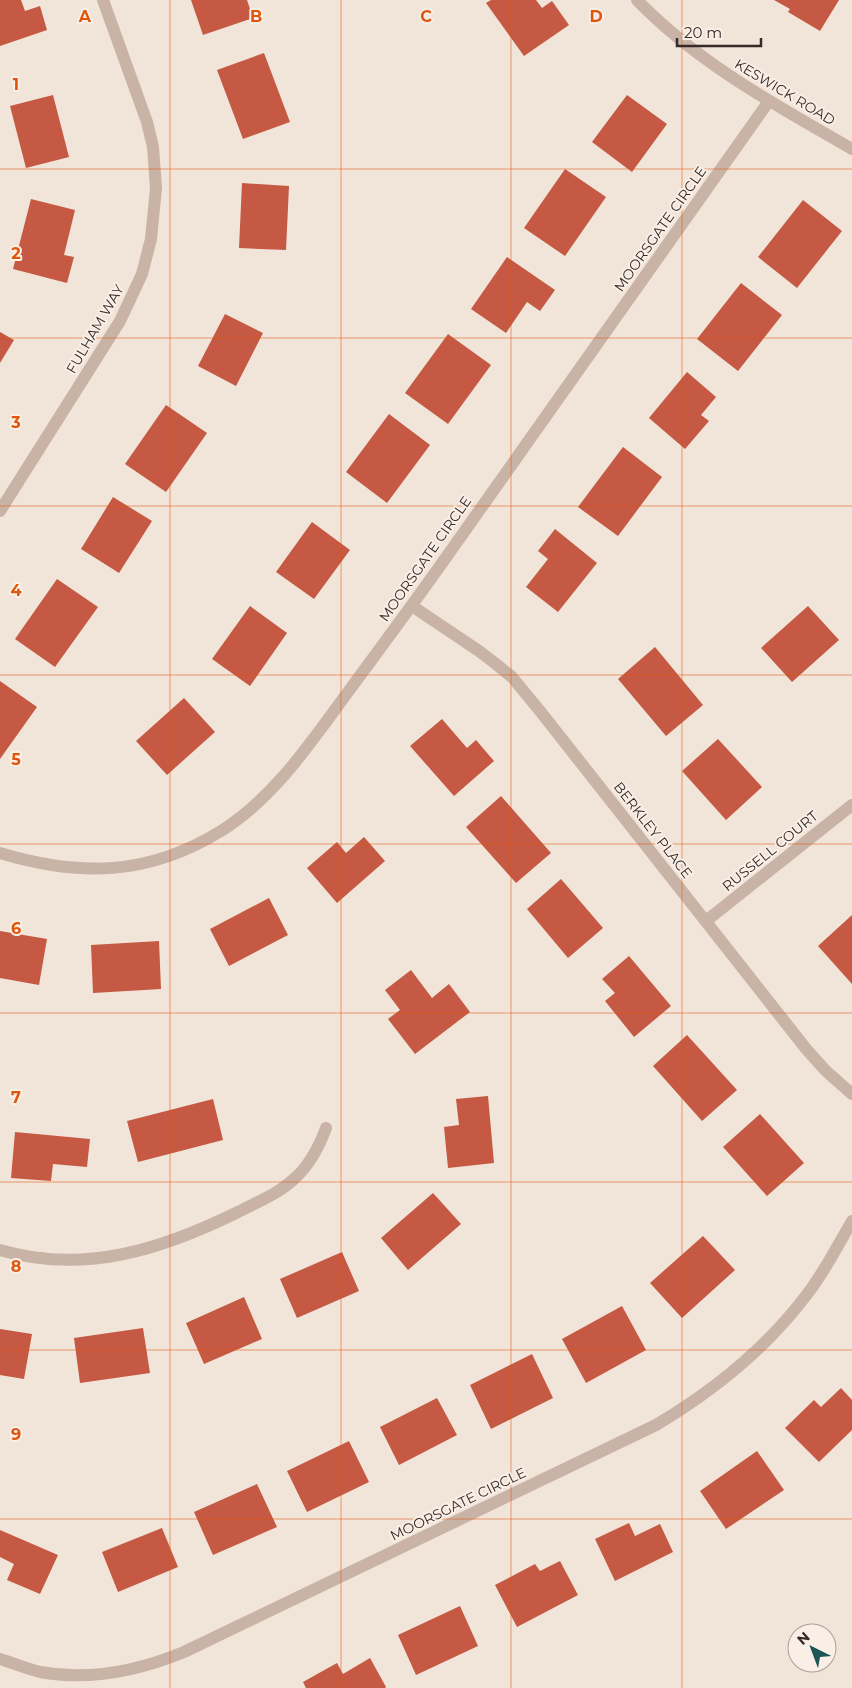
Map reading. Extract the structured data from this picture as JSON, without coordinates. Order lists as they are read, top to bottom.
{
  "streets": {
    "street": [
      "KESWICK ROAD",
      "MOORSGATE CIRCLE",
      "FULHAM WAY",
      "BERKLEY PLACE",
      "RUSSELL COURT"
    ]
  },
  "crossings": [
    ["KESWICK ROAD", "MOORSGATE CIRCLE"],
    ["MOORSGATE CIRCLE", "BERKLEY PLACE"],
    ["BERKLEY PLACE", "RUSSELL COURT"]
  ],
  "scale_bar": "20 m",
  "north": "top left",
  "grid": {
    "columns": [
      "A",
      "B",
      "C",
      "D"
    ],
    "rows": [
      "1",
      "2",
      "3",
      "4",
      "5",
      "6",
      "7",
      "8",
      "9"
    ]
  }
}
